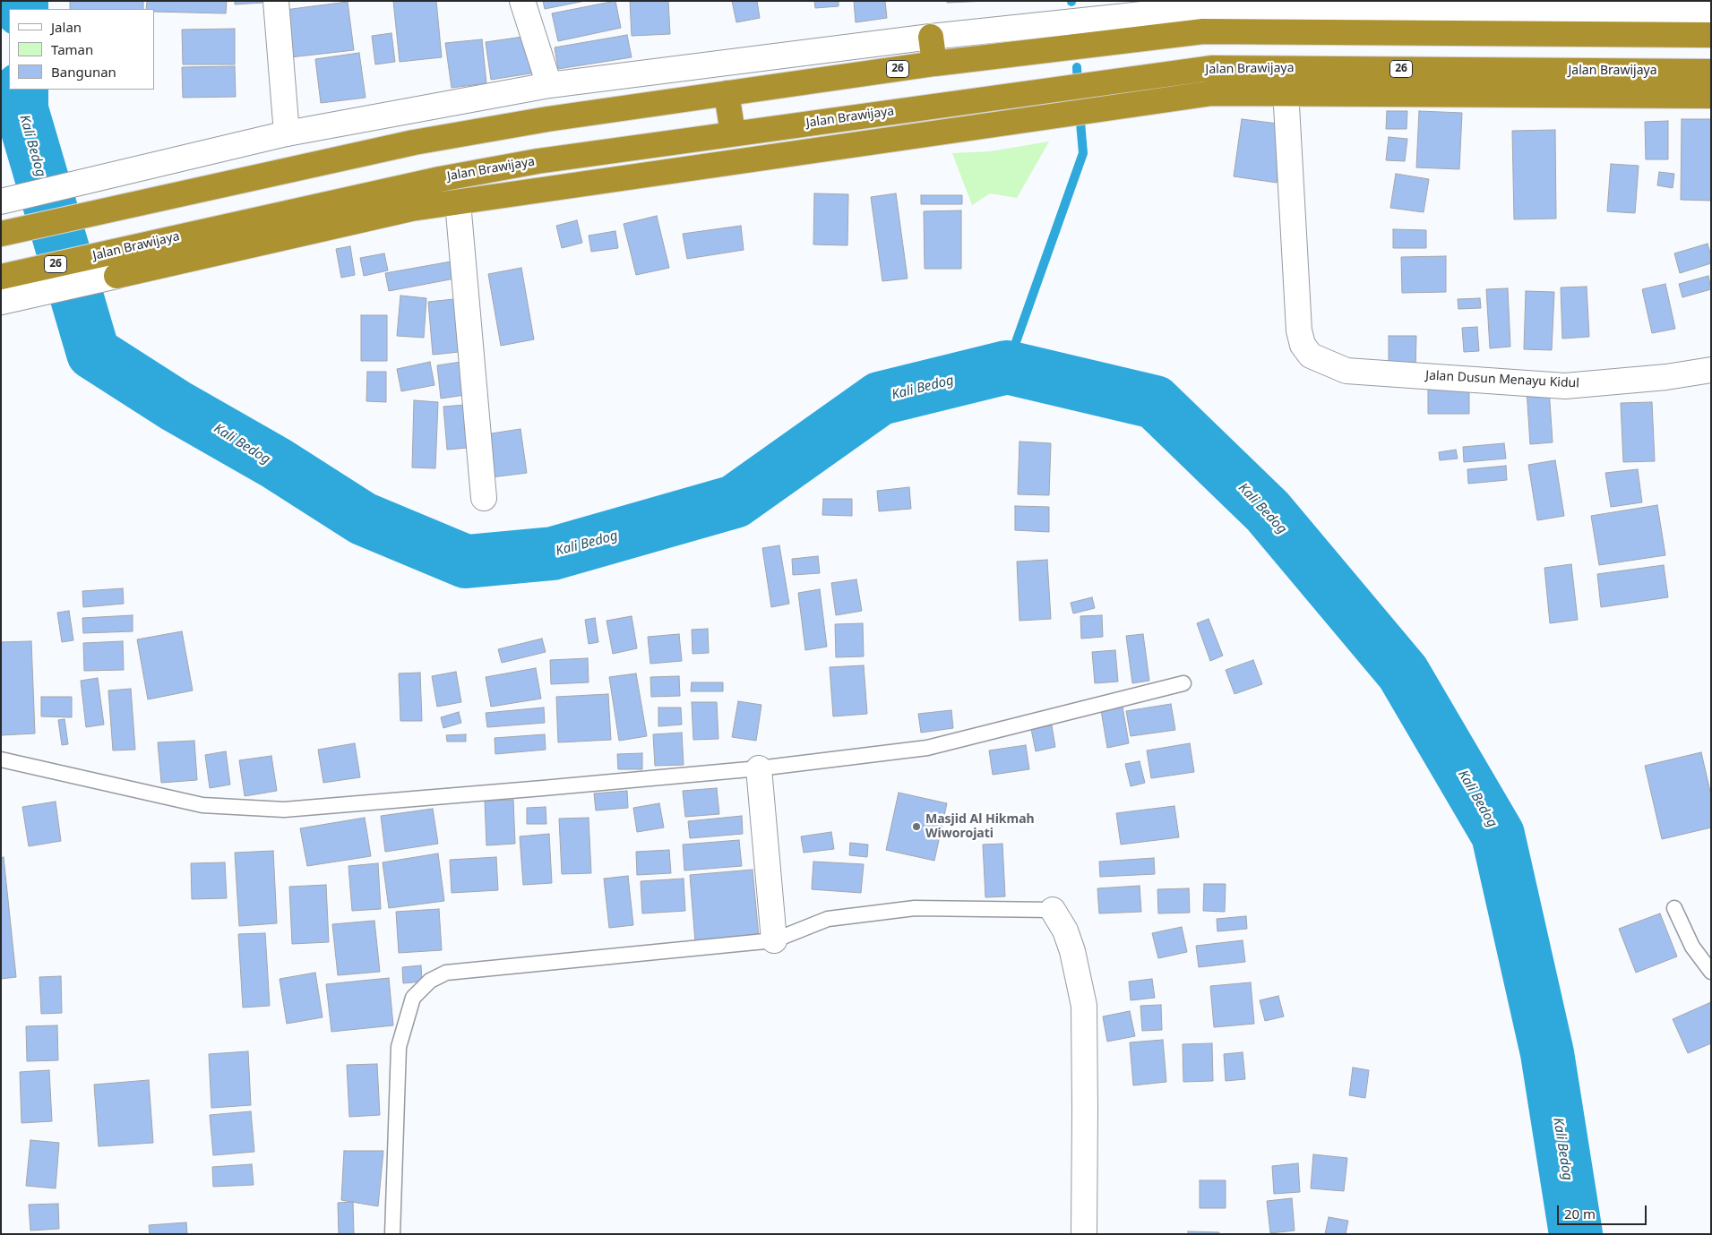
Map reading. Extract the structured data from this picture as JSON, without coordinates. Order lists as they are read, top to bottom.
{
  "streets": {
    "highway": ["26", "Jalan Brawijaya"],
    "street": ["Jalan Dusun Menayu Kidul"]
  },
  "crossings": [
    ["Jalan Brawijaya", "Jalan Dusun Menayu Kidul"]
  ],
  "water": ["Kali Bedog"],
  "places": ["Masjid Al Hikmah Wiworojati"],
  "legend": ["Jalan", "Taman", "Bangunan"],
  "scale_bar": "20 m"
}
